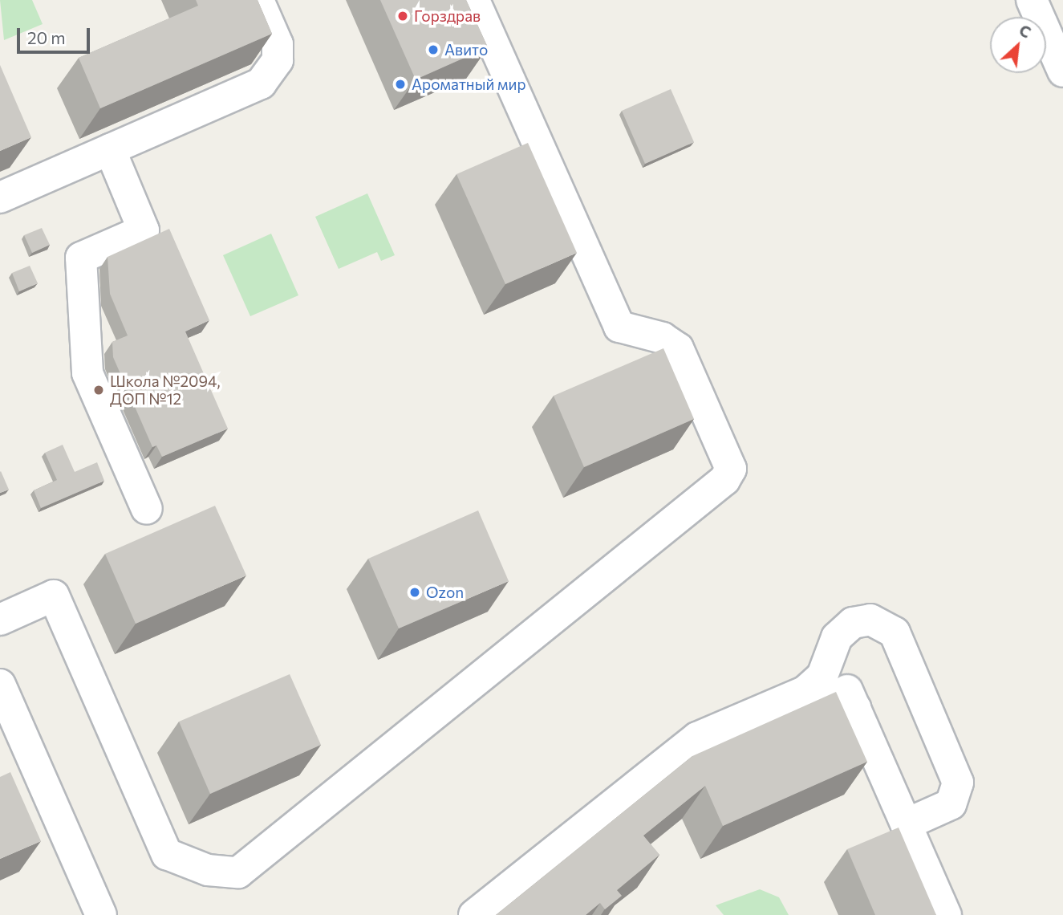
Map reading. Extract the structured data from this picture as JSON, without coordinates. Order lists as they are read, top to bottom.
{
  "places": [
    "Горздрав",
    "Авито",
    "Ароматный мир",
    "Школа №2094, ДОП №12",
    "Ozon"
  ],
  "scale_bar": "20 m",
  "north": "top right"
}
